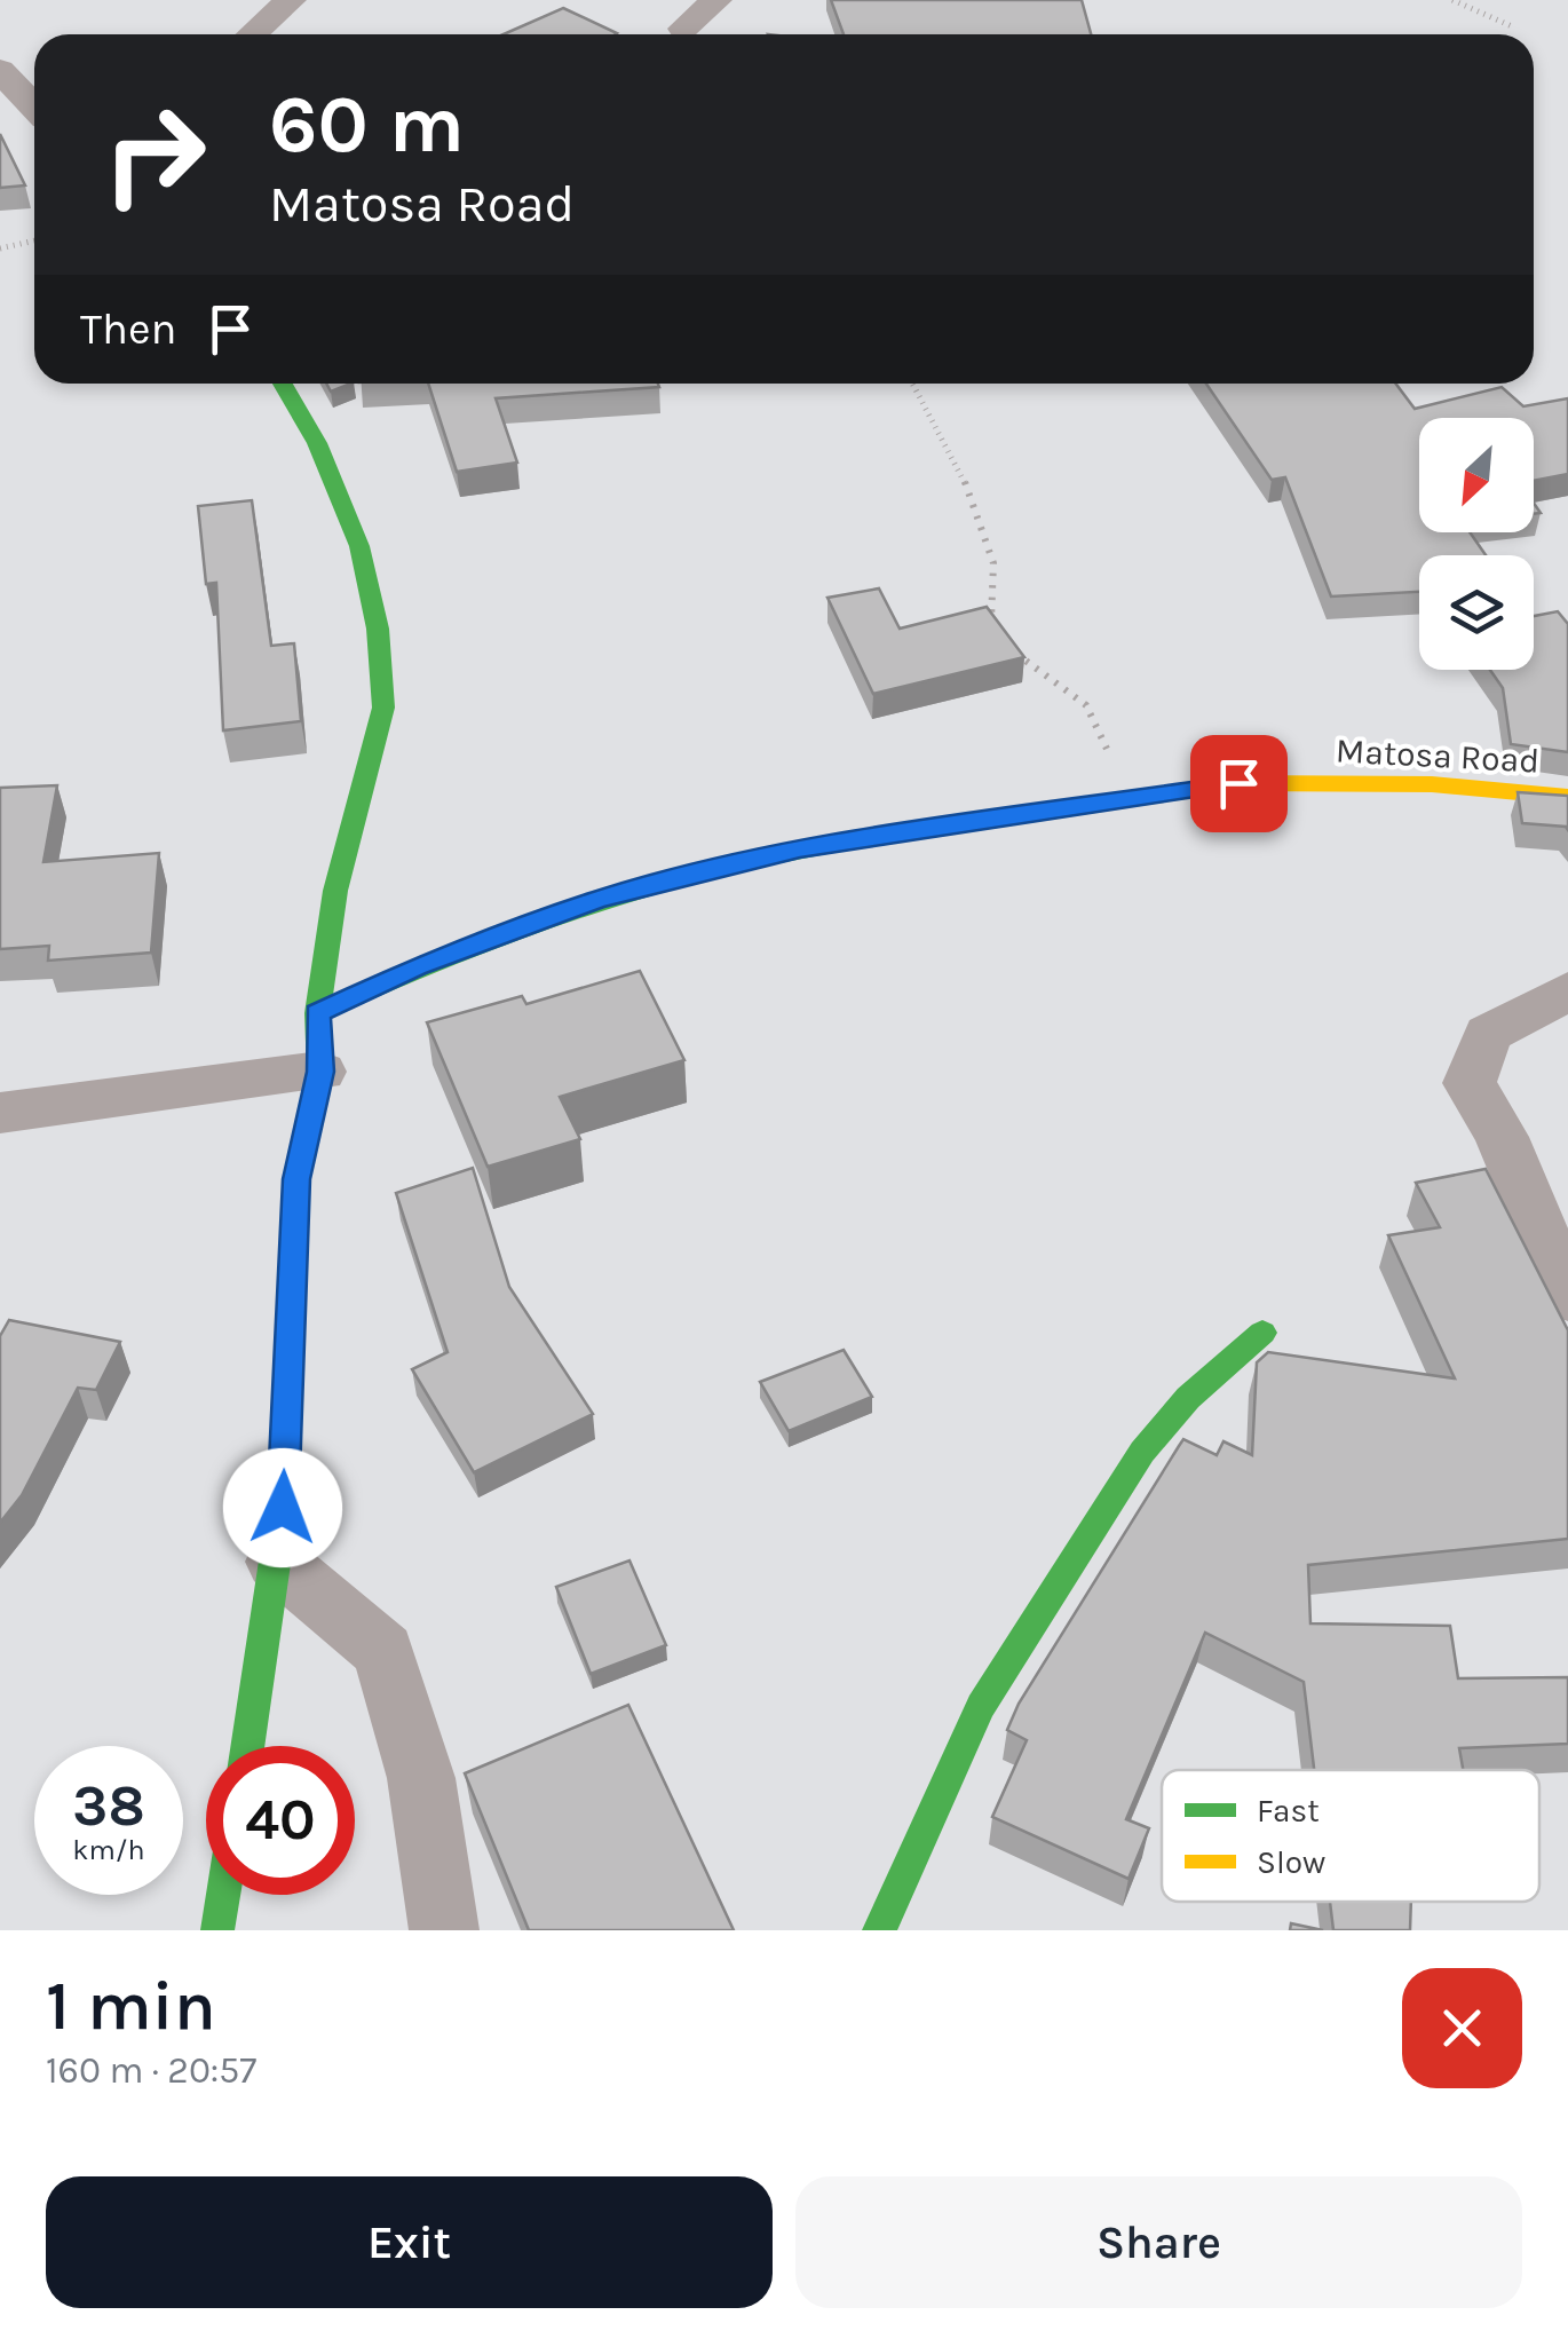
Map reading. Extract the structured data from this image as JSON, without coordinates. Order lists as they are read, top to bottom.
{
  "streets": {
    "street": ["Matosa Road"]
  },
  "legend": ["Fast", "Slow"],
  "north": "bottom left",
  "page": {
    "turn": ["60 m", "Matosa Road"],
    "then": "Then",
    "speed": "38 km/h",
    "limit": "40",
    "heading": ["1 min", "160 m · 20:57"],
    "buttons": ["Exit", "Share"]
  }
}
